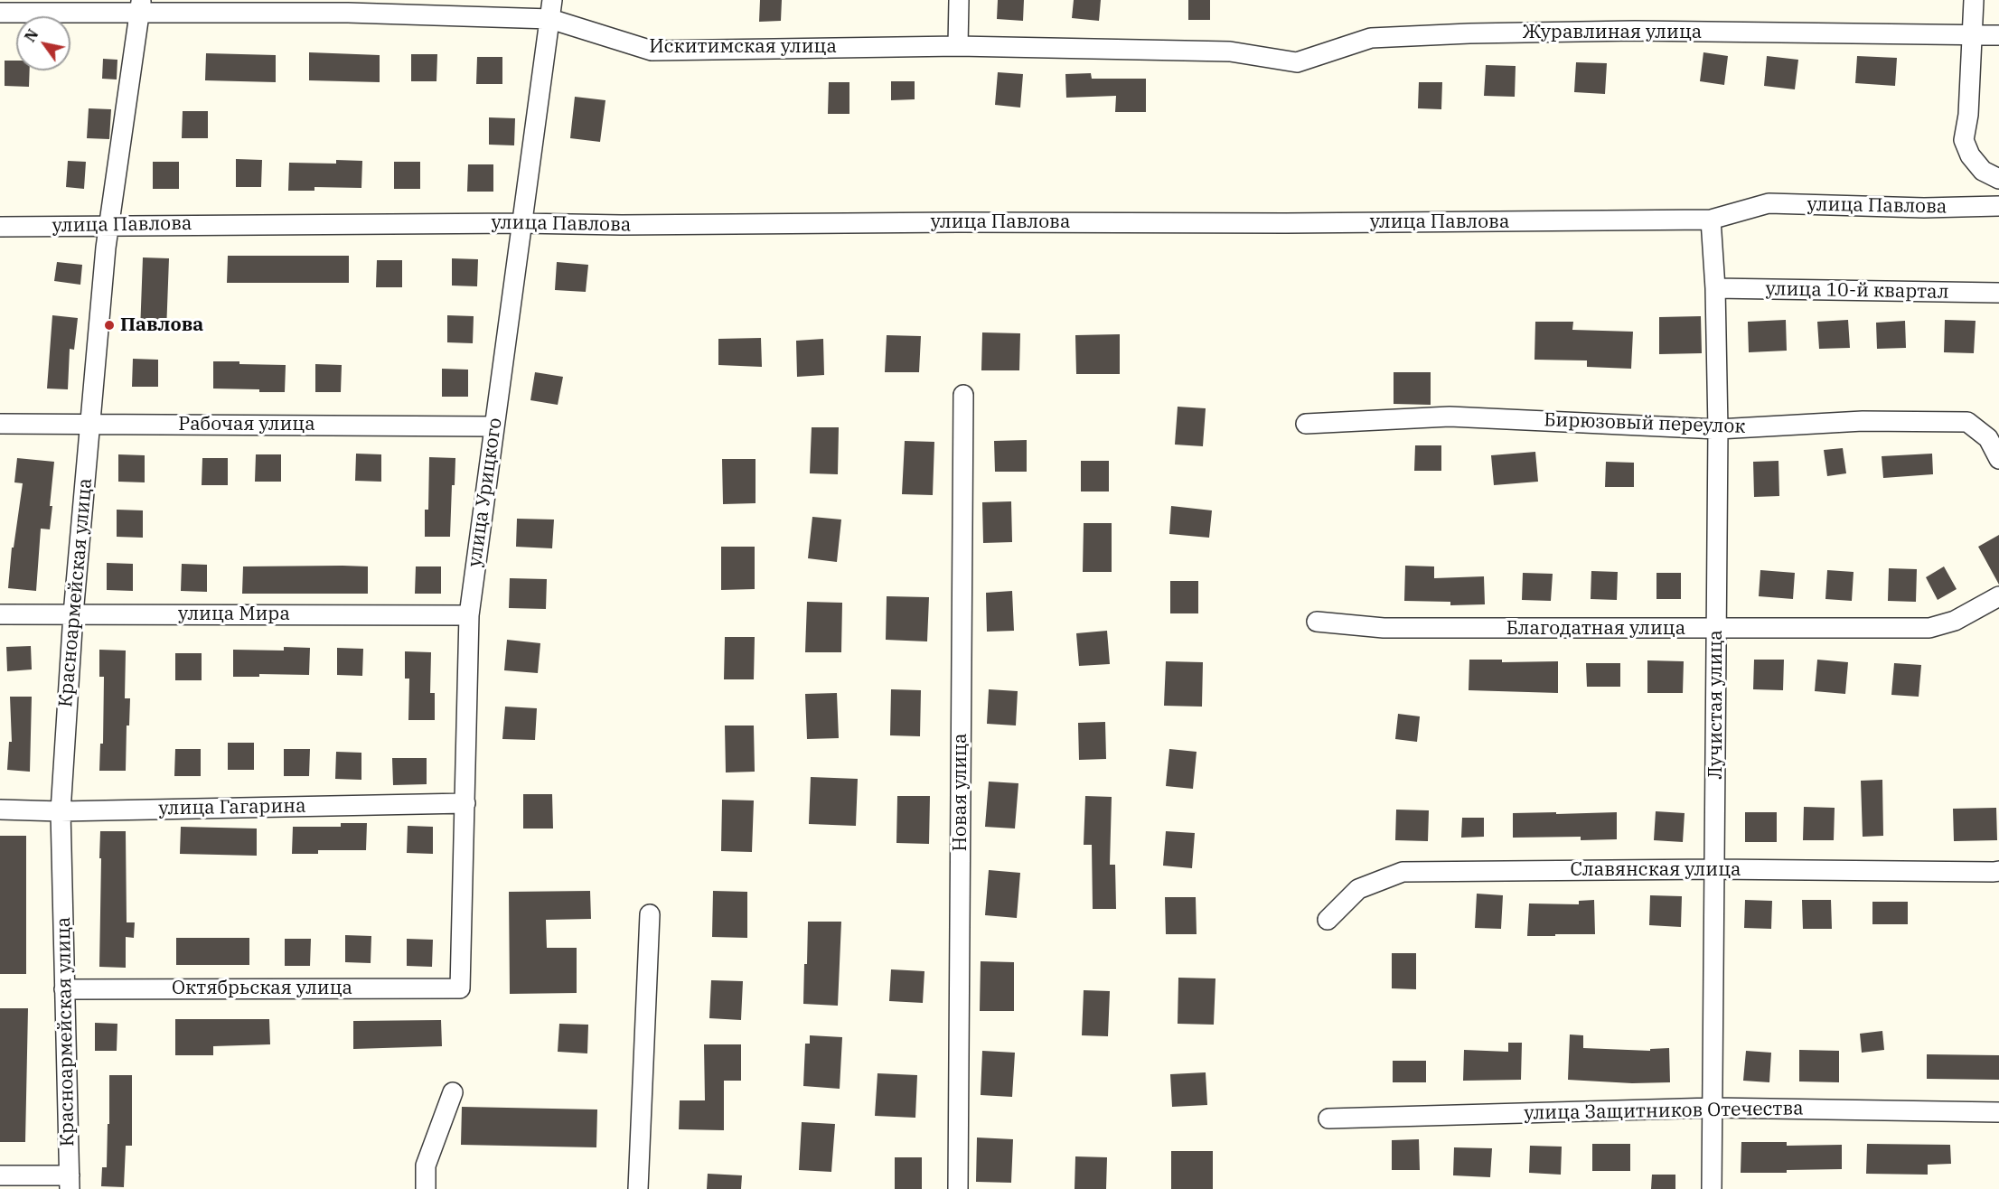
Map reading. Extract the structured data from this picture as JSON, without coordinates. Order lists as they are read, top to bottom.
{
  "streets": {
    "street": [
      "Журавлиная улица",
      "Искитимская улица",
      "улица Павлова",
      "улица 10-й квартал",
      "Бирюзовый переулок",
      "Рабочая улица",
      "улица Урицкого",
      "Красноармейская улица",
      "улица Мира",
      "Благодатная улица",
      "Лучистая улица",
      "Новая улица",
      "улица Гагарина",
      "Славянская улица",
      "Октябрьская улица",
      "улица Защитников Отечества"
    ]
  },
  "crossings": [
    ["Журавлиная улица", "Искитимская улица"],
    ["Искитимская улица", "улица Урицкого"],
    ["Искитимская улица", "Красноармейская улица"],
    ["улица Павлова", "улица Урицкого"],
    ["улица Павлова", "Красноармейская улица"],
    ["улица Павлова", "Лучистая улица"],
    ["улица 10-й квартал", "Лучистая улица"],
    ["Бирюзовый переулок", "Лучистая улица"],
    ["Рабочая улица", "улица Урицкого"],
    ["Рабочая улица", "Красноармейская улица"],
    ["улица Урицкого", "улица Мира"],
    ["улица Урицкого", "улица Гагарина"],
    ["улица Урицкого", "Октябрьская улица"],
    ["Красноармейская улица", "улица Мира"],
    ["Красноармейская улица", "улица Гагарина"],
    ["Красноармейская улица", "Октябрьская улица"],
    ["Благодатная улица", "Лучистая улица"],
    ["Лучистая улица", "Славянская улица"],
    ["Лучистая улица", "улица Защитников Отечества"]
  ],
  "places": ["Павлова"],
  "north": "top left"
}
